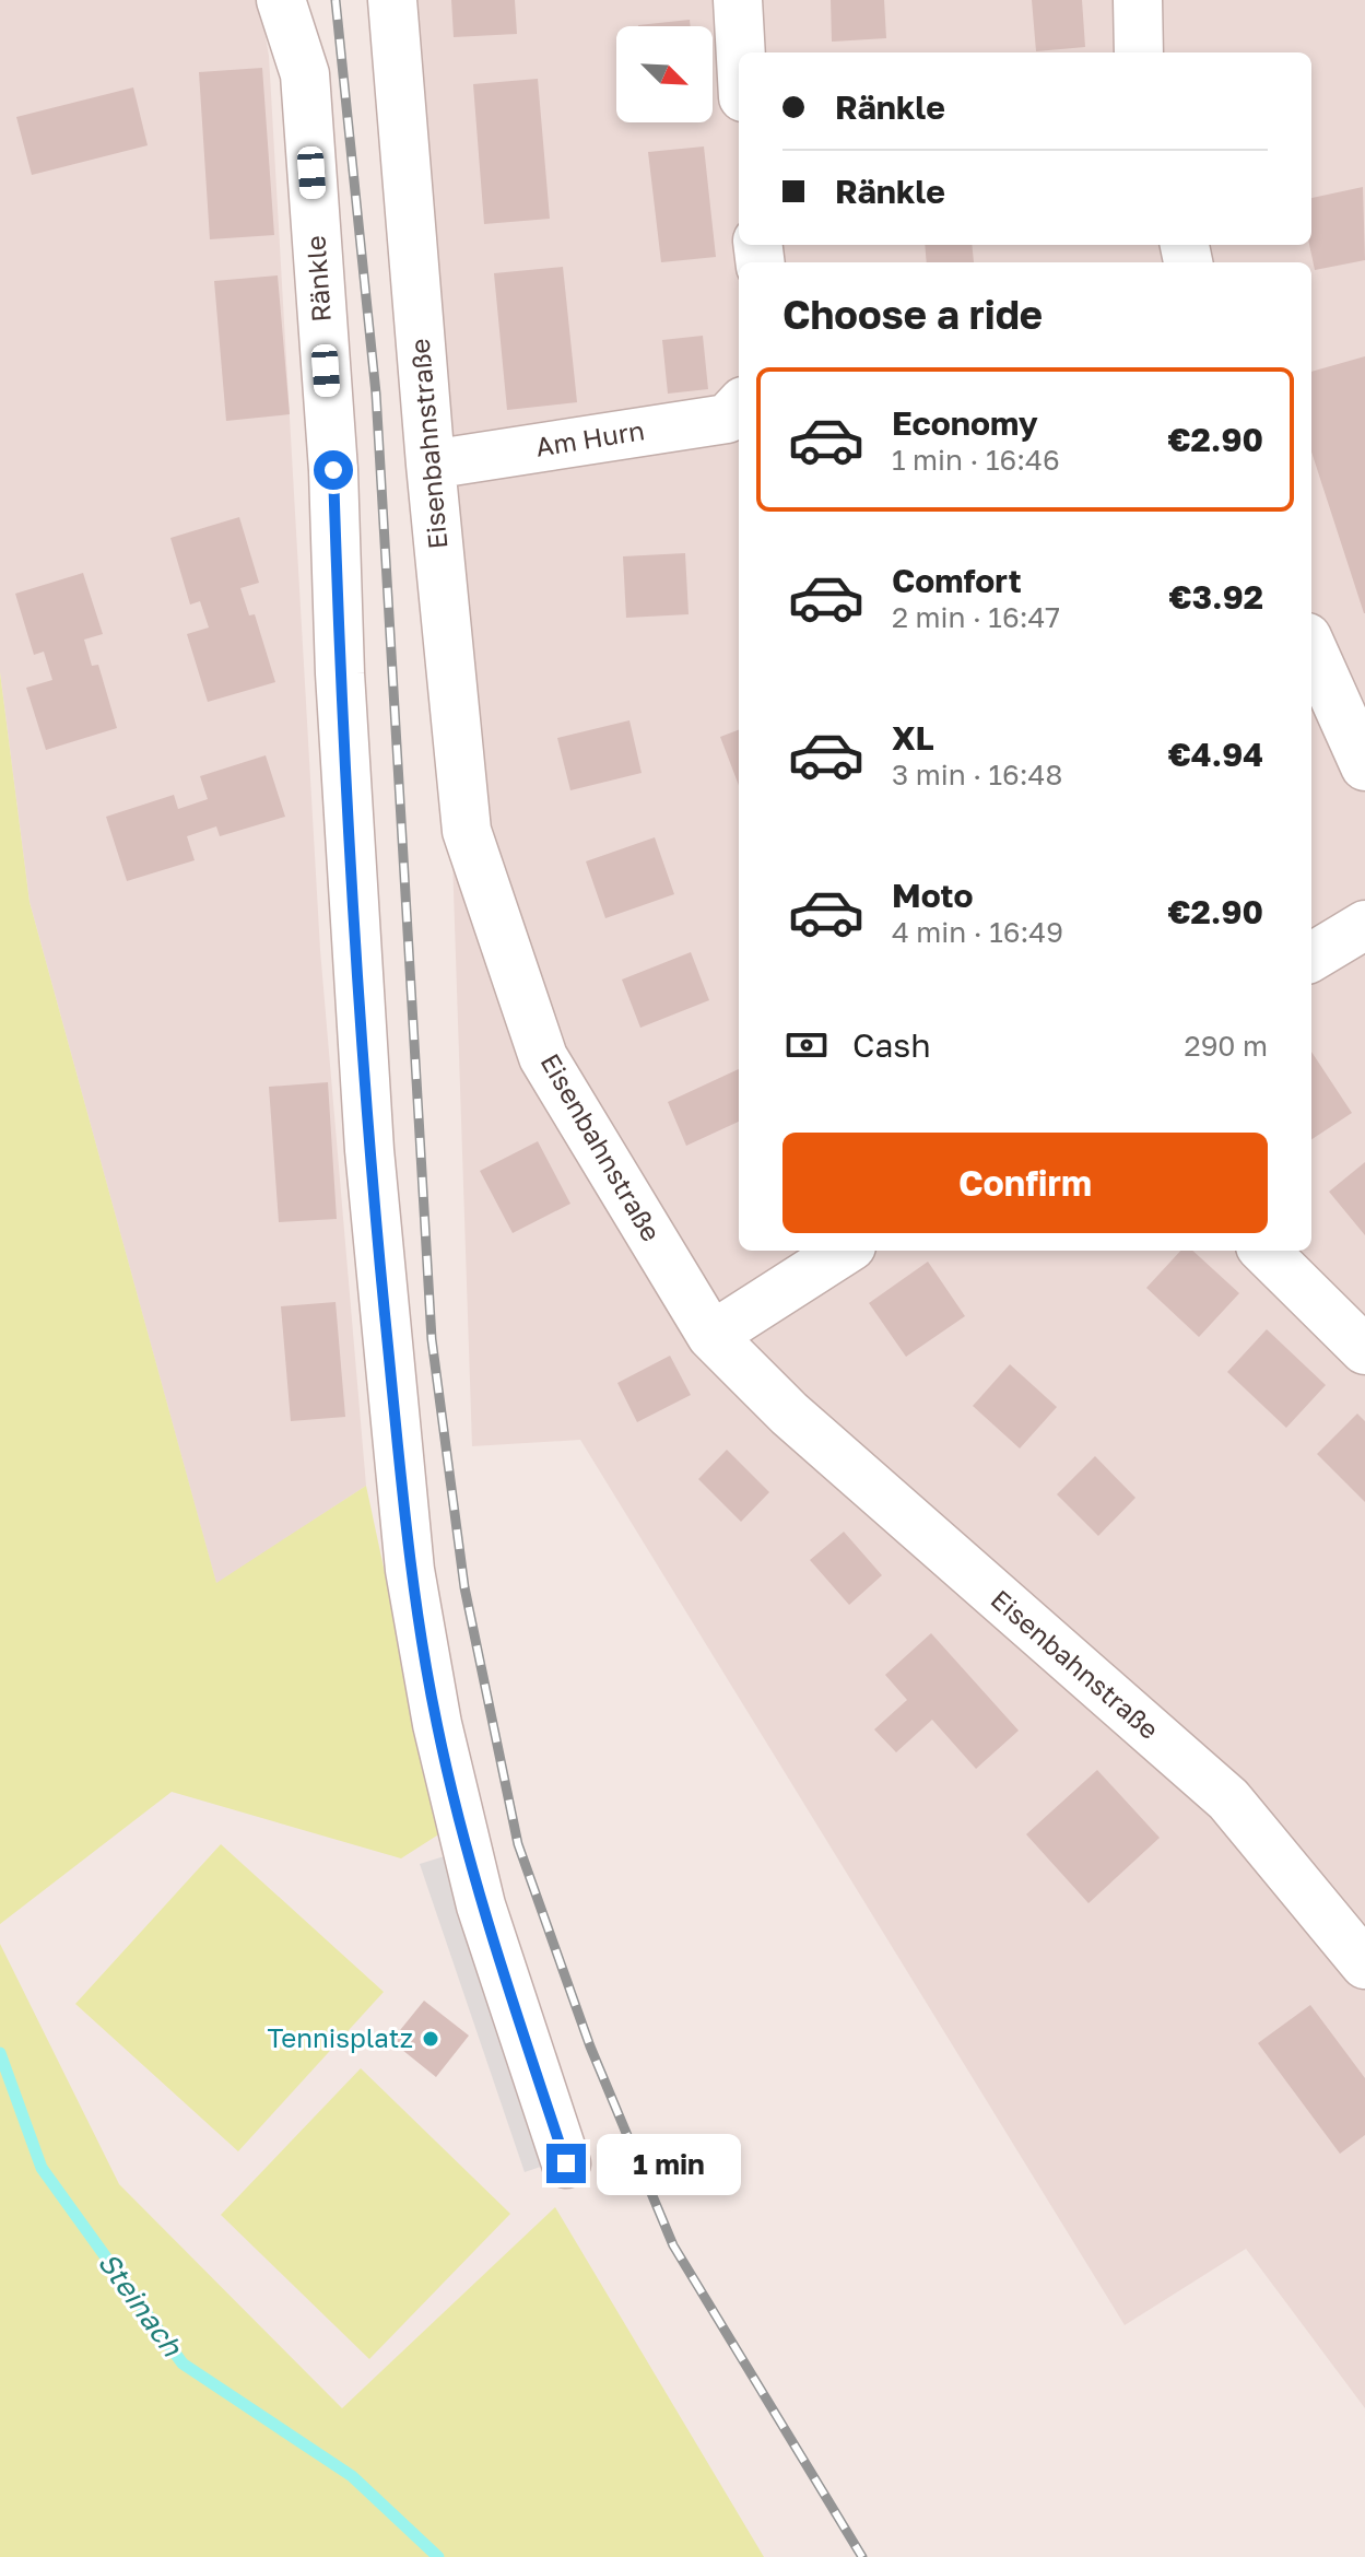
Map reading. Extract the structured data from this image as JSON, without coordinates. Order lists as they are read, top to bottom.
{
  "streets": {
    "street": ["Ränkle", "Am Hurn", "Eisenbahnstraße"]
  },
  "crossings": [
    ["Am Hurn", "Eisenbahnstraße"]
  ],
  "water": ["Steinach"],
  "places": ["Tennisplatz"],
  "north": "bottom right",
  "page": {
    "banner": ["Ränkle", "Ränkle"],
    "heading": "Choose a ride",
    "list": [
      {
        "name": "Economy",
        "note": "1 min · 16:46",
        "value": "€2.90"
      },
      {
        "name": "Comfort",
        "note": "2 min · 16:47",
        "value": "€3.92"
      },
      {
        "name": "XL",
        "note": "3 min · 16:48",
        "value": "€4.94"
      },
      {
        "name": "Moto",
        "note": "4 min · 16:49",
        "value": "€2.90"
      }
    ],
    "pay": ["Cash", "290 m"],
    "buttons": "Confirm",
    "bubble": "1 min"
  }
}
